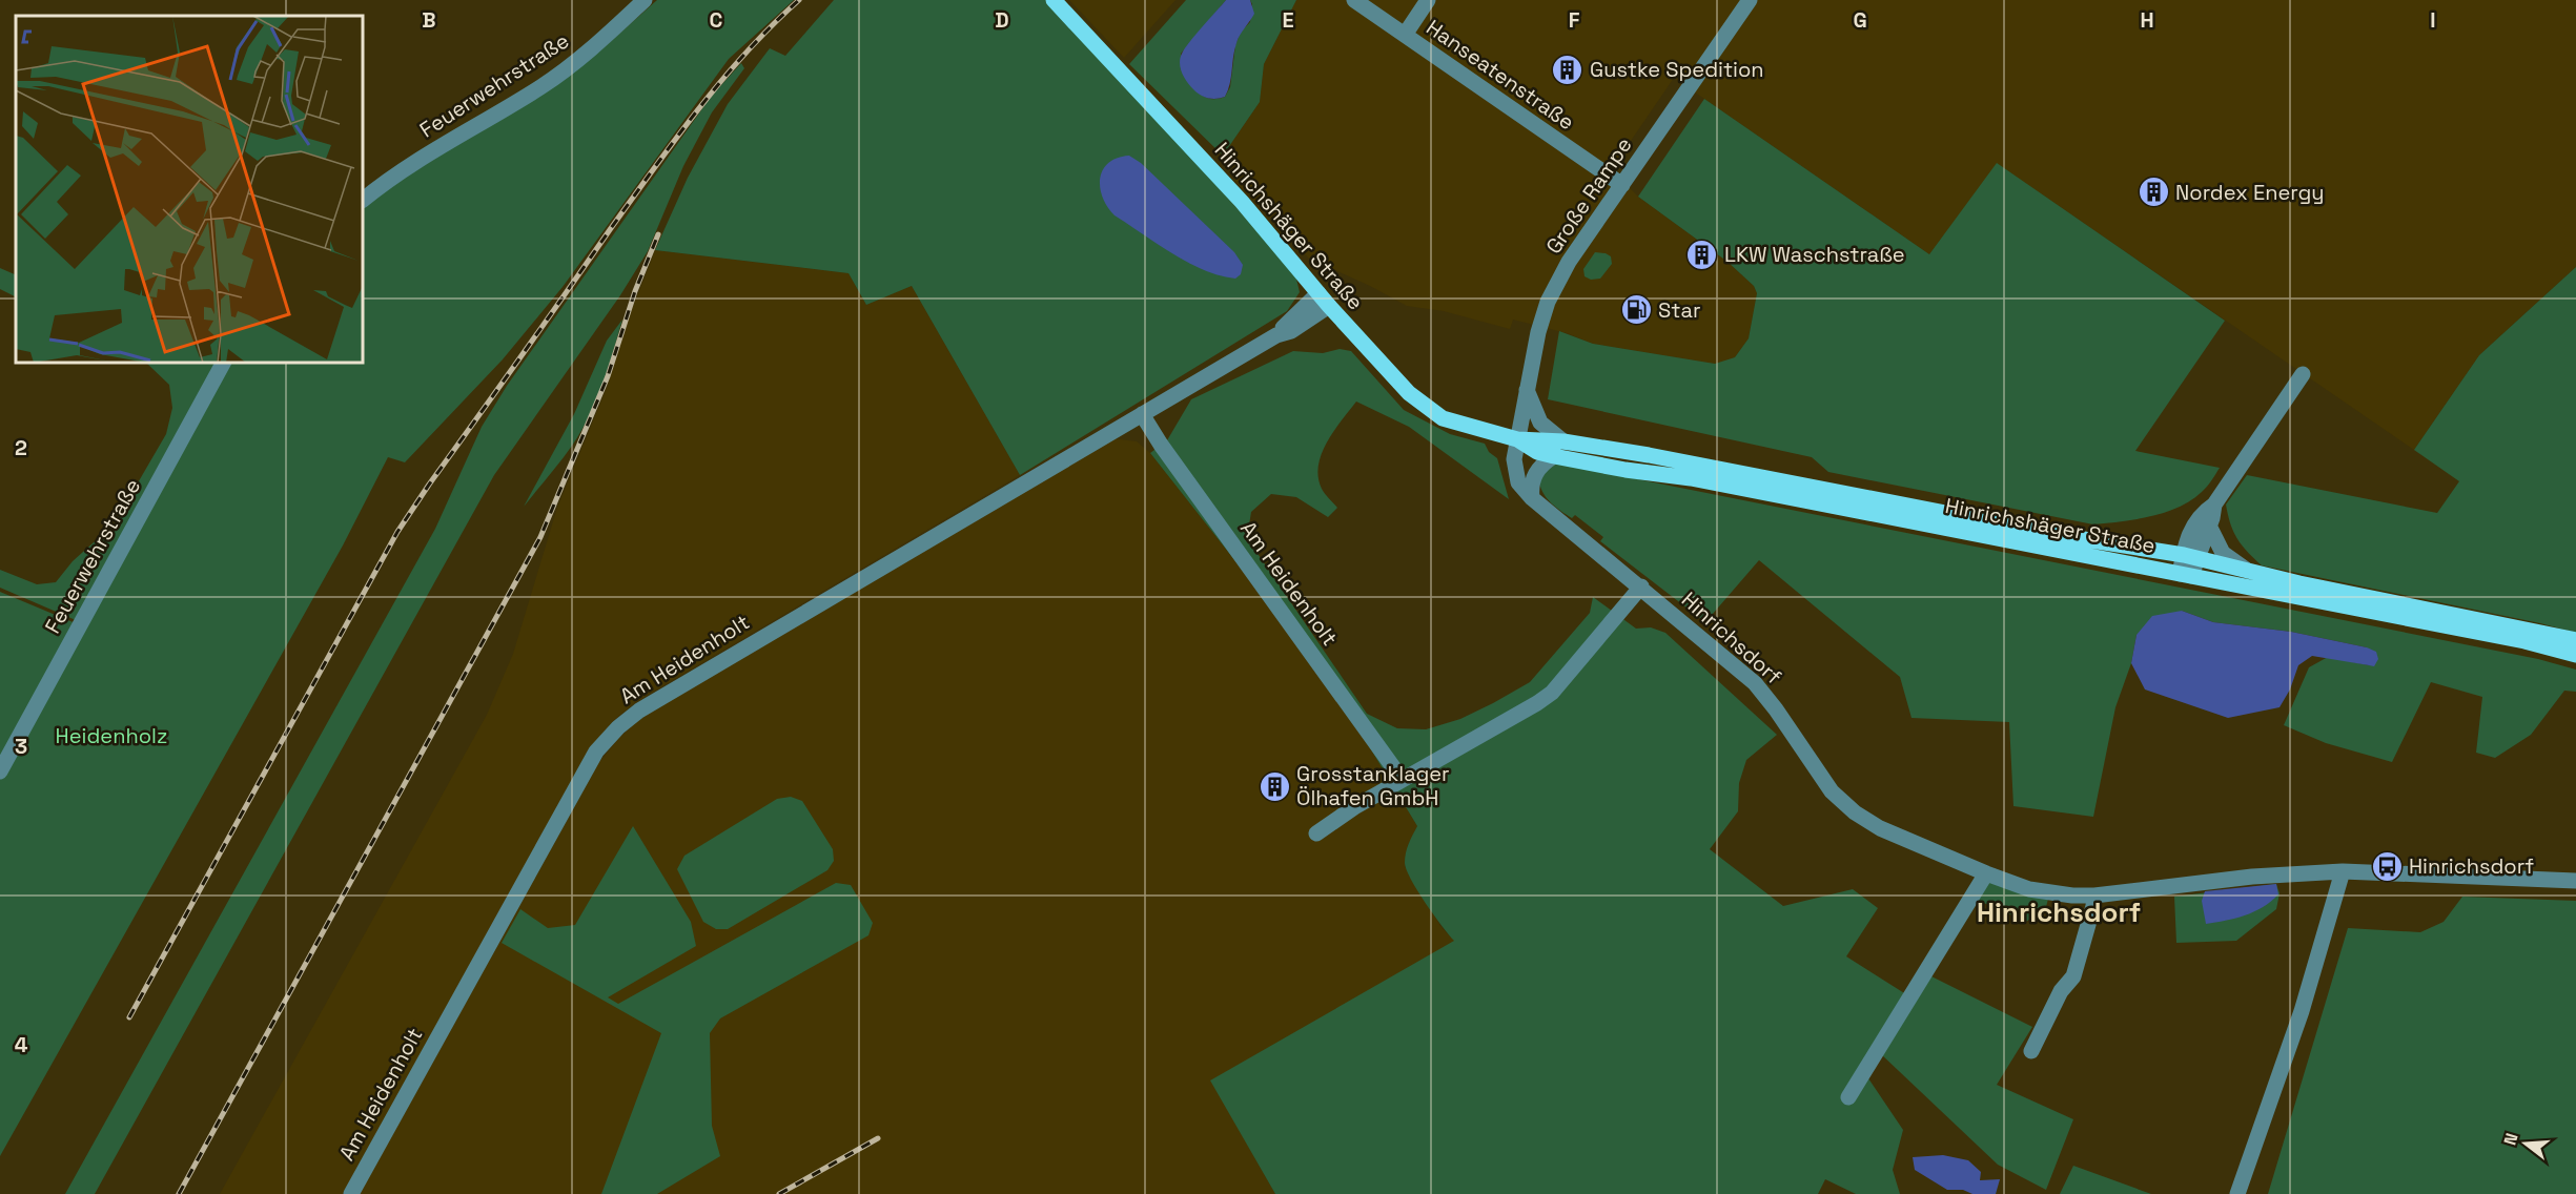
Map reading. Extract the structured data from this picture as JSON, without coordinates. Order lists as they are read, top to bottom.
{
  "streets": {
    "main road": ["Hinrichshäger Straße"],
    "street": [
      "Hanseatenstraße",
      "Feuerwehrstraße",
      "Große Rampe",
      "Am Heidenholt",
      "Hinrichsdorf"
    ]
  },
  "crossings": [
    ["Hanseatenstraße", "Große Rampe"],
    ["Große Rampe", "Hinrichshäger Straße"],
    ["Große Rampe", "Hinrichsdorf"],
    ["Hinrichshäger Straße", "Am Heidenholt"],
    ["Hinrichshäger Straße", "Hinrichsdorf"]
  ],
  "districts": ["Hinrichsdorf"],
  "parks": ["Heidenholz"],
  "places": {
    "building": [
      "Gustke Spedition",
      "Nordex Energy",
      "LKW Waschstraße",
      "Grosstanklager Ölhafen GmbH"
    ],
    "fuel station": ["Star"],
    "bus stop": ["Hinrichsdorf"]
  },
  "north": "left",
  "grid": {
    "columns": [
      "B",
      "C",
      "D",
      "E",
      "F",
      "G",
      "H",
      "I"
    ],
    "rows": ["2", "3", "4"]
  }
}
